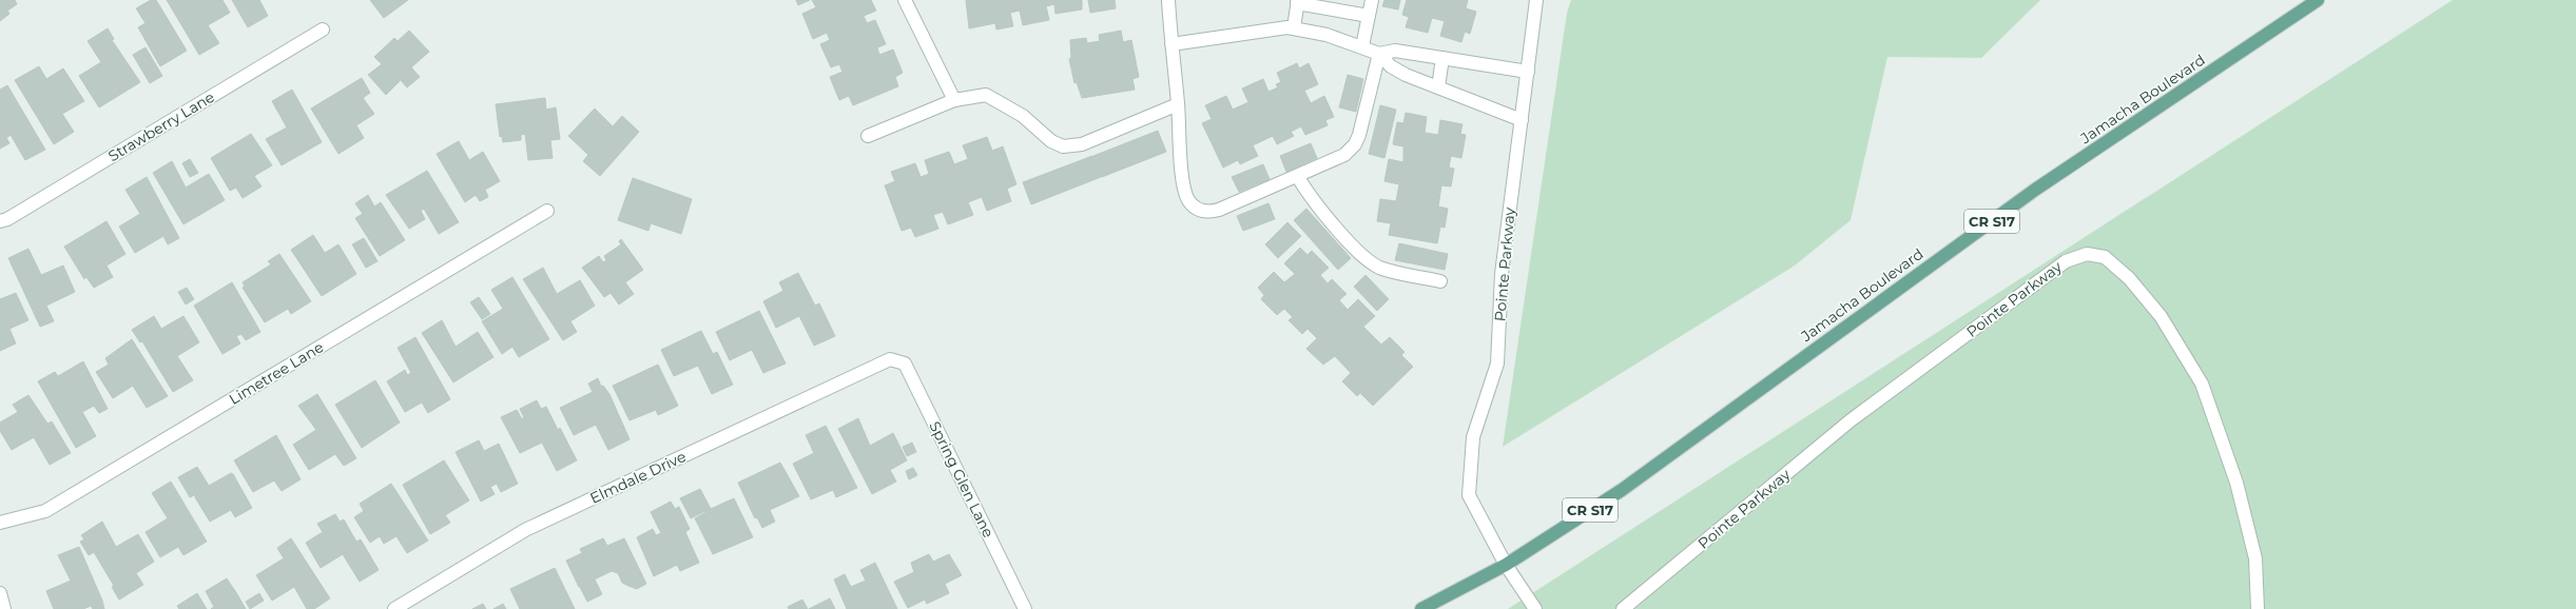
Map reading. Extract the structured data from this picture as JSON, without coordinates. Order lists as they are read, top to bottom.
{
  "streets": {
    "main road": ["Jamacha Boulevard", "CR S17"],
    "street": [
      "Strawberry Lane",
      "Pointe Parkway",
      "Limetree Lane",
      "Elmdale Drive",
      "Spring Glen Lane"
    ]
  },
  "crossings": [
    ["Jamacha Boulevard", "Pointe Parkway"],
    ["Elmdale Drive", "Spring Glen Lane"]
  ]
}
